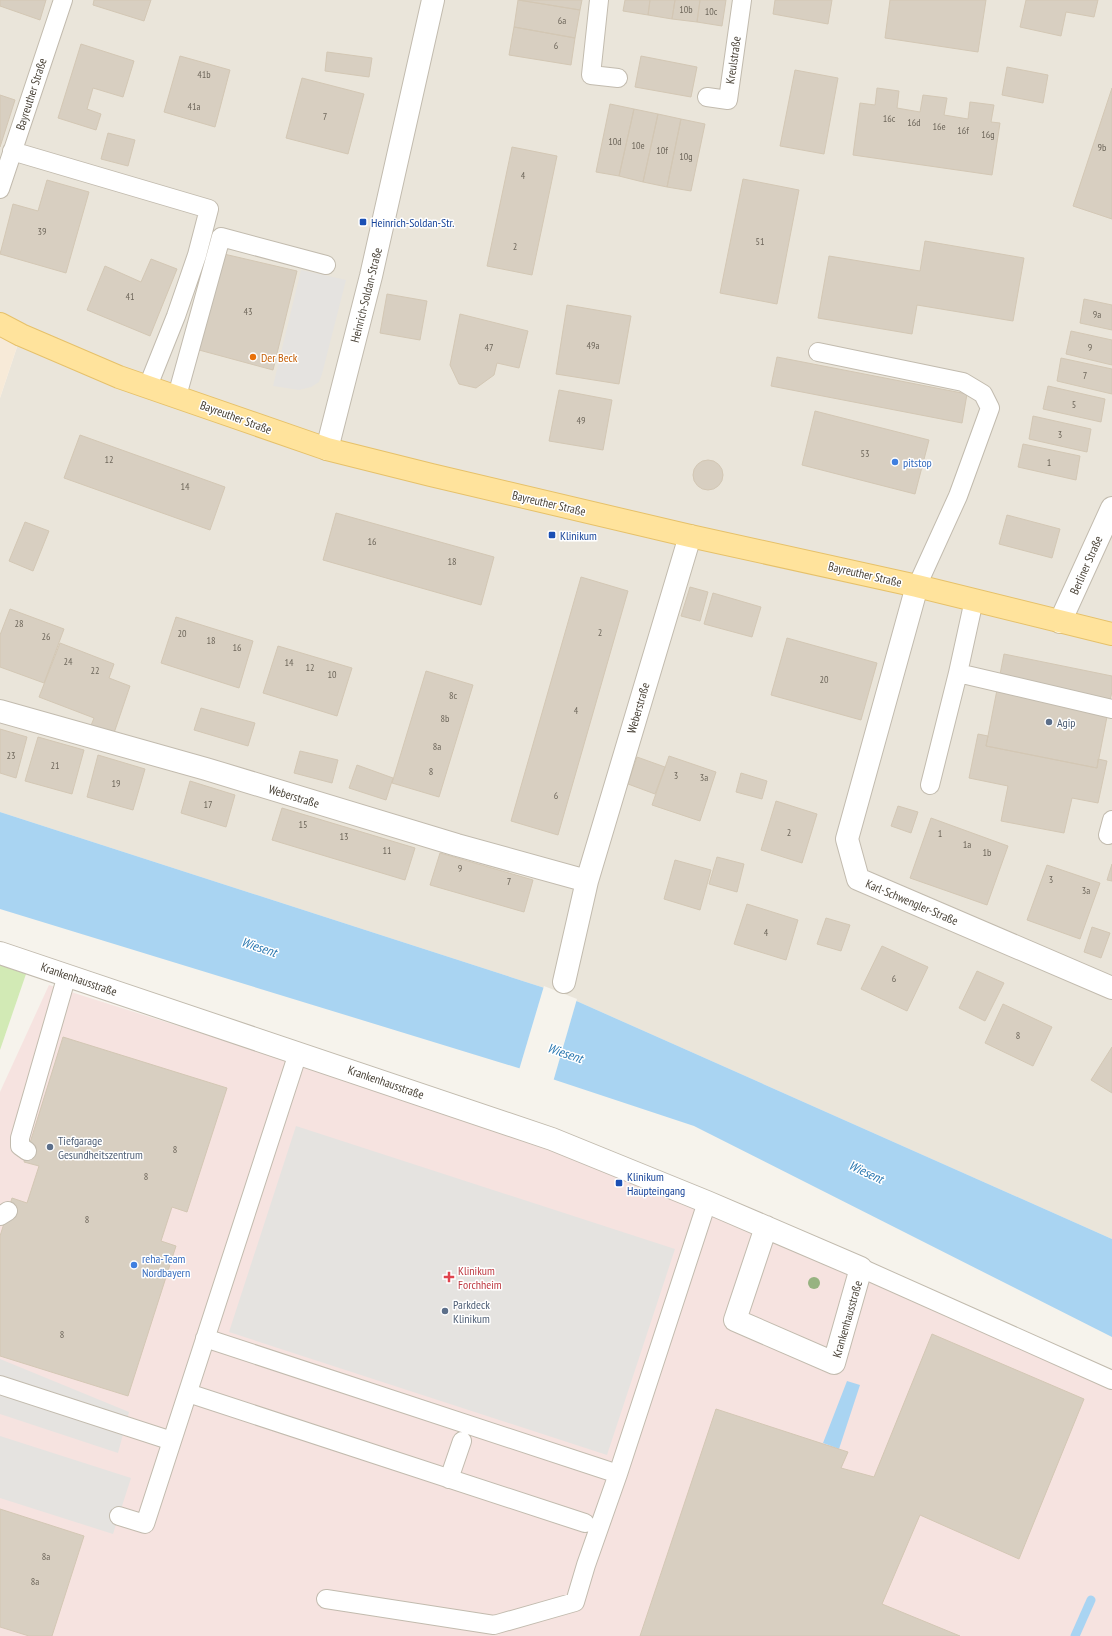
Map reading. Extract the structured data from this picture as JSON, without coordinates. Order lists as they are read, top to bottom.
{
  "streets": {
    "main road": ["Bayreuther Straße"],
    "street": [
      "Heinrich-Soldan-Straße",
      "Berliner Straße",
      "Weberstraße",
      "Karl-Schwengler-Straße",
      "Krankenhausstraße"
    ],
    "lane": ["Kreulstraße"]
  },
  "crossings": [
    ["Bayreuther Straße", "Heinrich-Soldan-Straße"],
    ["Bayreuther Straße", "Berliner Straße"],
    ["Bayreuther Straße", "Weberstraße"],
    ["Bayreuther Straße", "Karl-Schwengler-Straße"]
  ],
  "water": ["Wiesent"],
  "places": {
    "transit": ["Heinrich-Soldan-Str.", "Klinikum", "Klinikum Haupteingang"],
    "other": [
      "Der Beck",
      "pitstop",
      "Agip",
      "Tiefgarage Gesundheitszentrum",
      "reha-Team Nordbayern",
      "Parkdeck Klinikum"
    ],
    "health": ["Klinikum Forchheim"]
  },
  "house_numbers": [
    "10b",
    "10c",
    "6a",
    "6",
    "41b",
    "41a",
    "7",
    "16c",
    "16d",
    "16e",
    "16f",
    "16g",
    "10d",
    "10e",
    "9b",
    "10f",
    "10g",
    "4",
    "39",
    "51",
    "2",
    "41",
    "43",
    "9a",
    "49a",
    "47",
    "9",
    "7",
    "5",
    "49",
    "3",
    "53",
    "12",
    "1",
    "14",
    "16",
    "18",
    "28",
    "2",
    "20",
    "26",
    "18",
    "16",
    "24",
    "14",
    "12",
    "22",
    "10",
    "20",
    "8c",
    "4",
    "8b",
    "8a",
    "23",
    "21",
    "8",
    "3",
    "3a",
    "19",
    "6",
    "17",
    "15",
    "2",
    "1",
    "13",
    "1a",
    "11",
    "1b",
    "9",
    "3",
    "7",
    "3a",
    "4",
    "6",
    "8",
    "8",
    "8",
    "8",
    "8",
    "8a",
    "8a"
  ]
}
